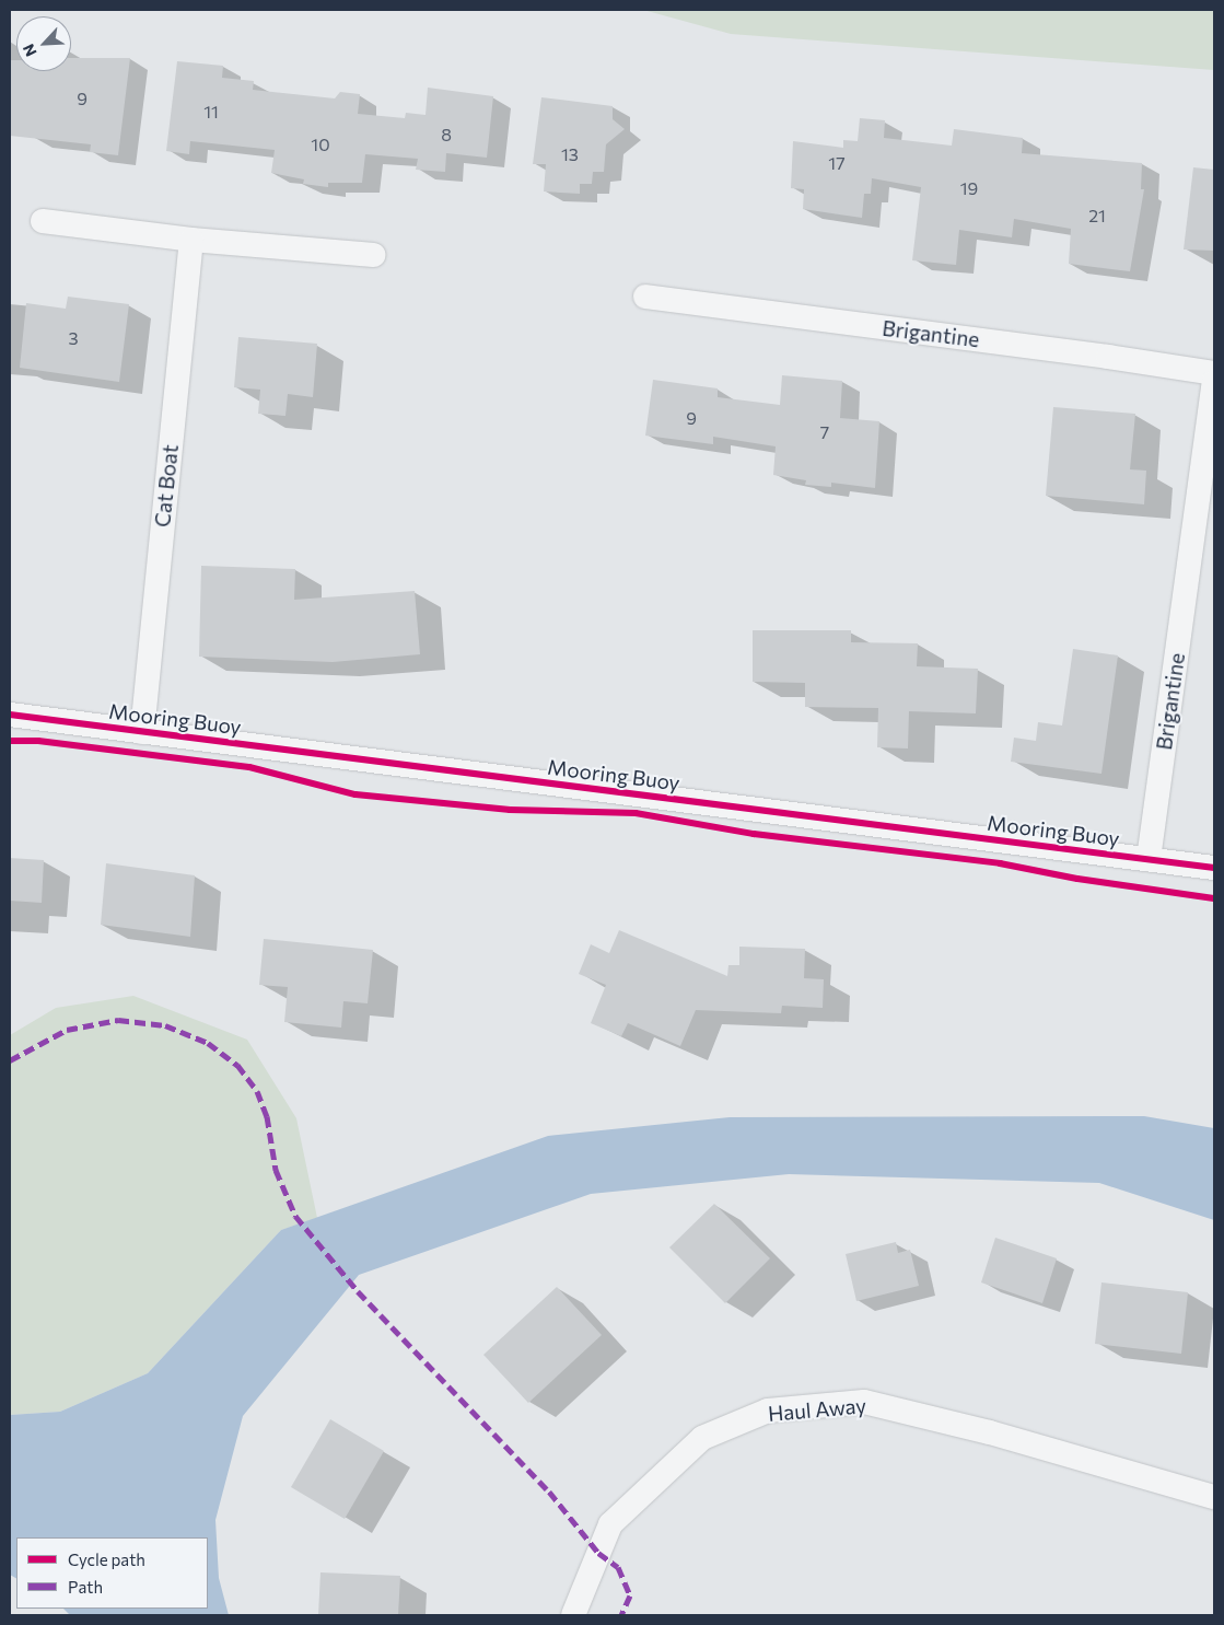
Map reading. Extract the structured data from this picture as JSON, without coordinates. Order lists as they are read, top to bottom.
{
  "streets": {
    "street": [
      "Brigantine",
      "Cat Boat",
      "Mooring Buoy",
      "Haul Away"
    ]
  },
  "crossings": [
    ["Brigantine", "Mooring Buoy"],
    ["Cat Boat", "Mooring Buoy"]
  ],
  "house_numbers": [
    "9",
    "11",
    "8",
    "10",
    "13",
    "17",
    "19",
    "21",
    "3",
    "9",
    "7"
  ],
  "legend": ["Cycle path", "Path"],
  "north": "bottom left"
}
